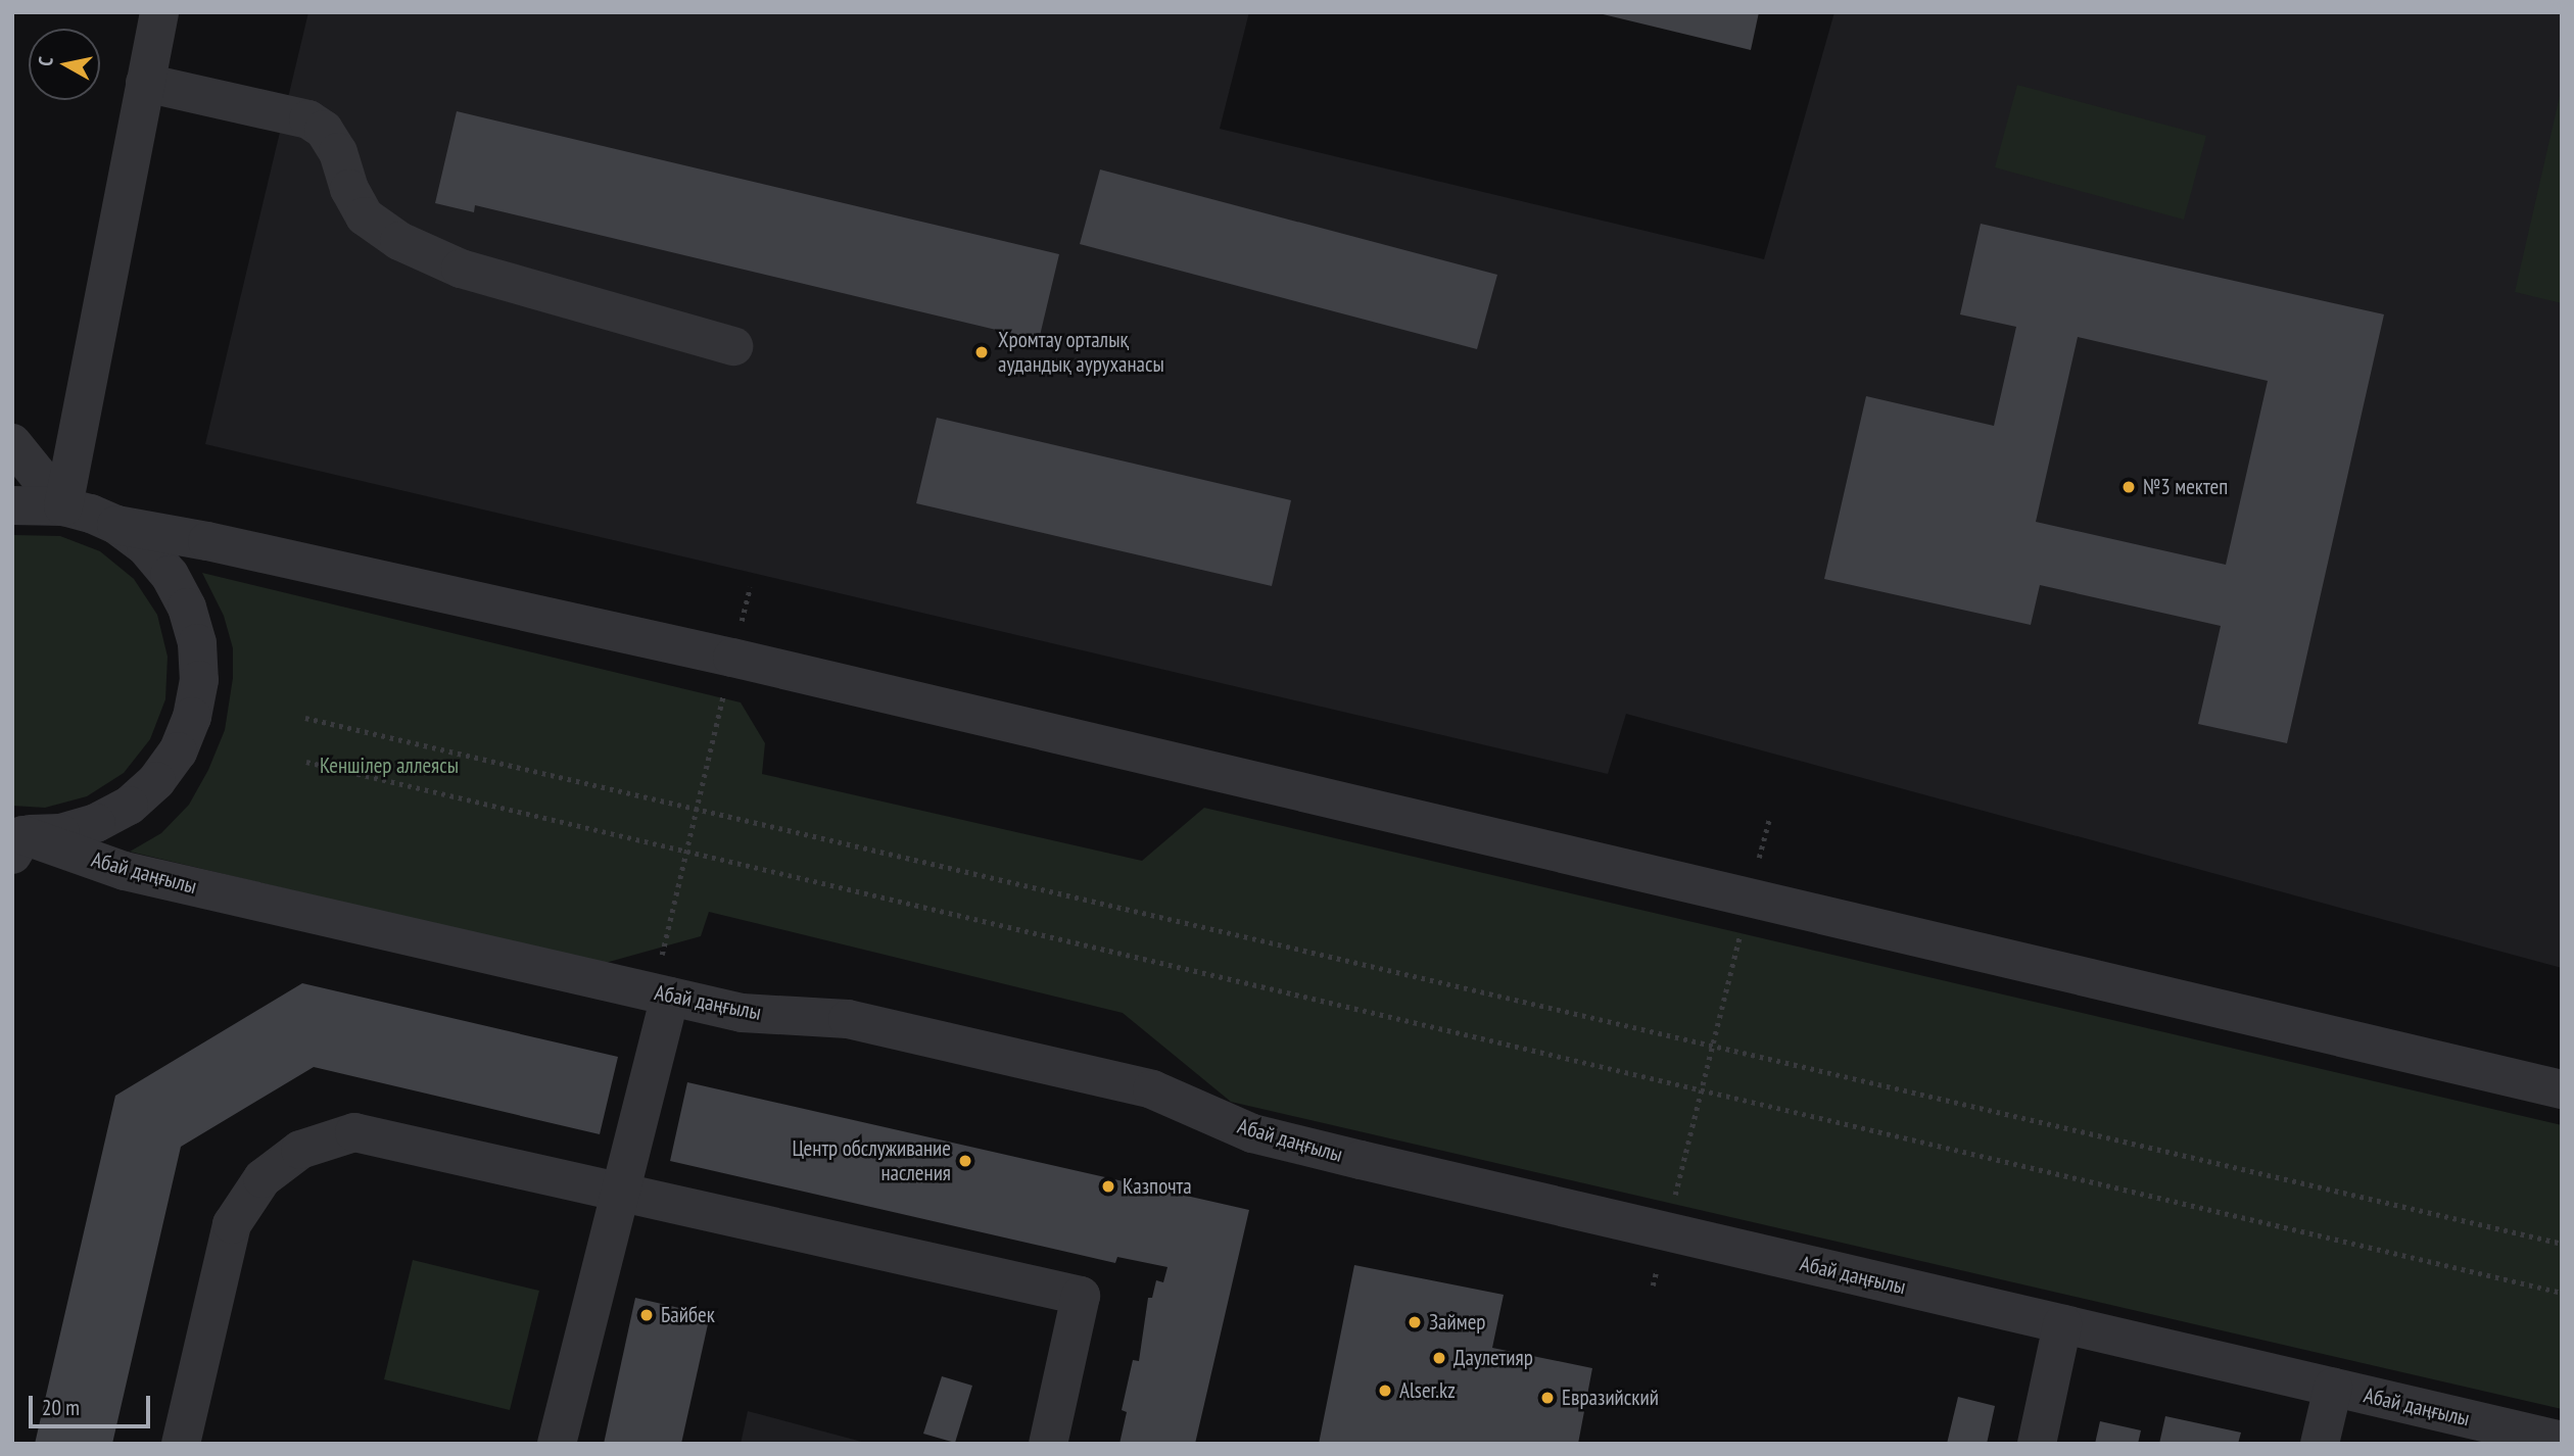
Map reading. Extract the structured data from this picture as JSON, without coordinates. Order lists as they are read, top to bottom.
{
  "streets": {
    "street": ["Абай даңғылы"]
  },
  "parks": ["Кеншілер аллеясы"],
  "places": [
    "Хромтау орталық аудандық ауруханасы",
    "№3 мектеп",
    "Центр обслуживание насления",
    "Казпочта",
    "Байбек",
    "Займер",
    "Даулетияр",
    "Alser.kz",
    "Евразийский"
  ],
  "scale_bar": "20 m",
  "north": "left"
}
